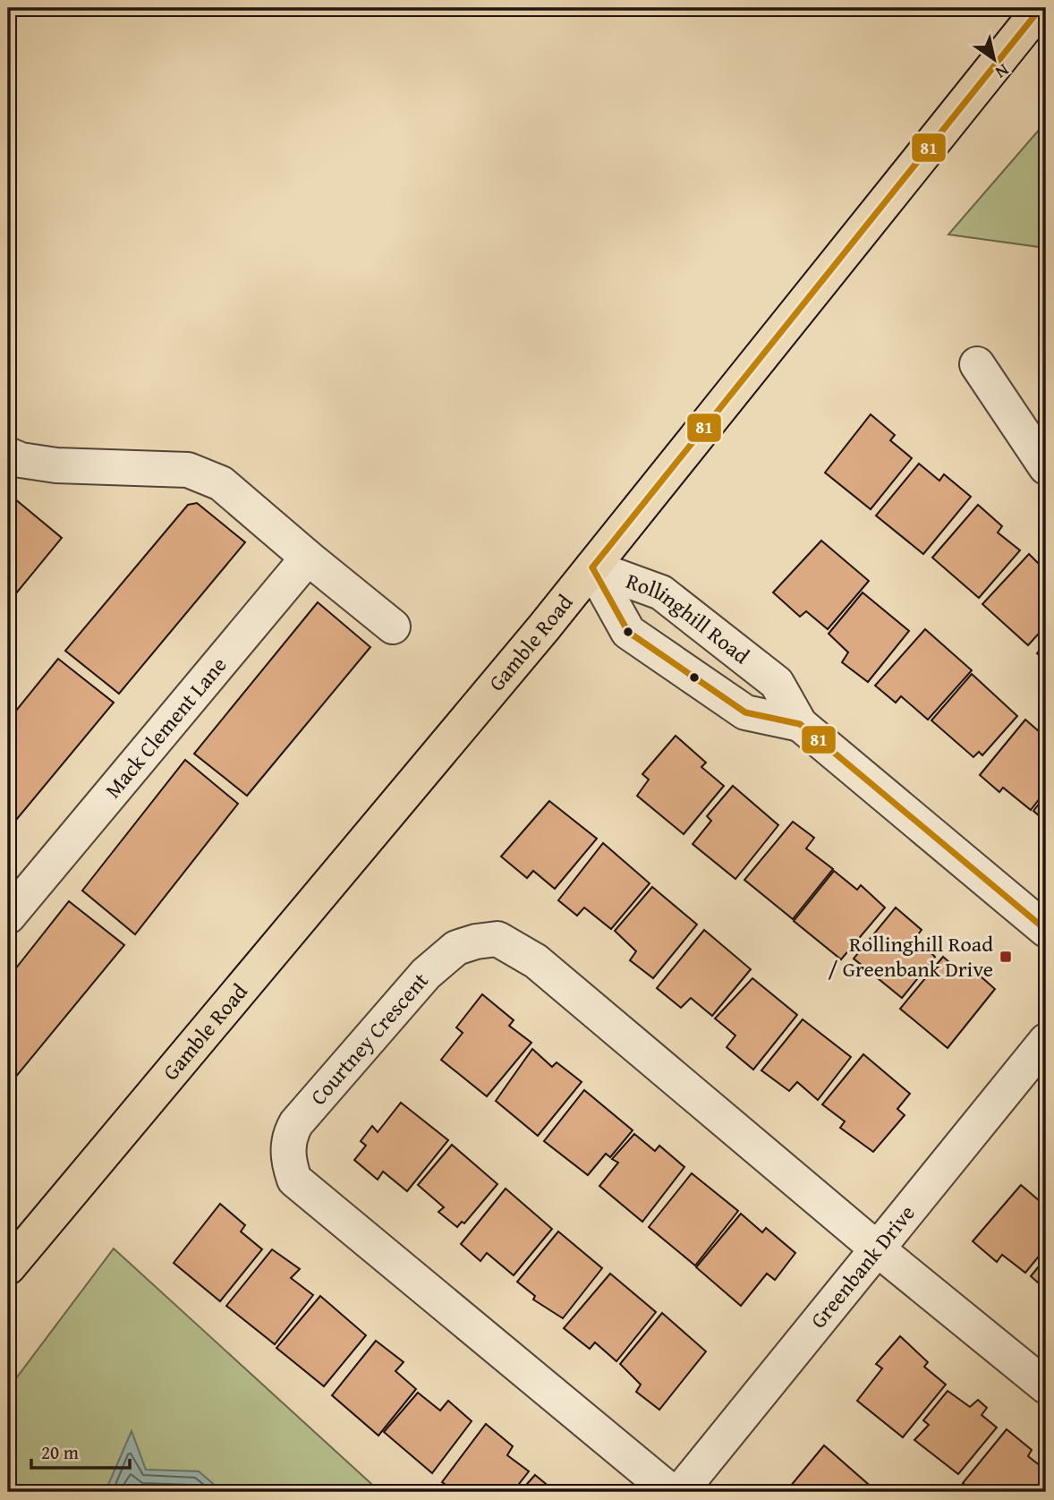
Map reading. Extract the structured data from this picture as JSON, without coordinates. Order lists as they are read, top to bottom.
{
  "streets": {
    "main road": ["Gamble Road"],
    "street": [
      "Rollinghill Road",
      "Mack Clement Lane",
      "Courtney Crescent",
      "Greenbank Drive"
    ]
  },
  "crossings": [
    ["Rollinghill Road", "Gamble Road"],
    ["Courtney Crescent", "Greenbank Drive"]
  ],
  "places": {
    "transit": ["Rollinghill Road / Greenbank Drive"]
  },
  "lines": ["transit line 81"],
  "scale_bar": "20 m",
  "north": "bottom right"
}
